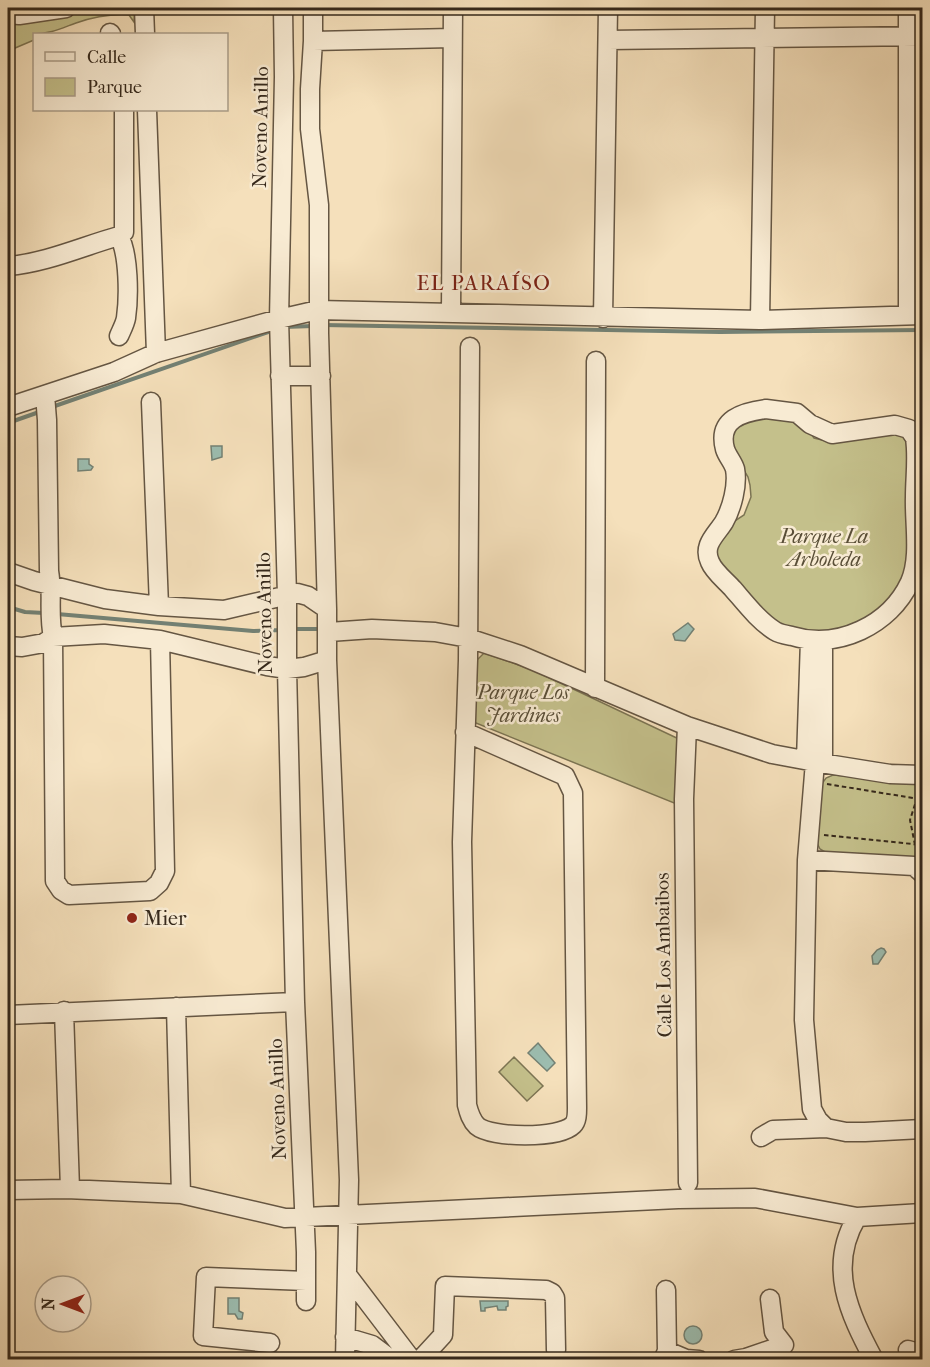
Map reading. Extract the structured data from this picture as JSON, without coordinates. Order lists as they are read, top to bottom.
{
  "streets": {
    "street": ["Noveno Anillo", "Calle Los Ambaibos"]
  },
  "districts": ["EL PARAÍSO"],
  "parks": ["Parque La Arboleda", "Parque Los Jardines"],
  "places": ["Mier"],
  "legend": ["Calle", "Parque"],
  "north": "left"
}
